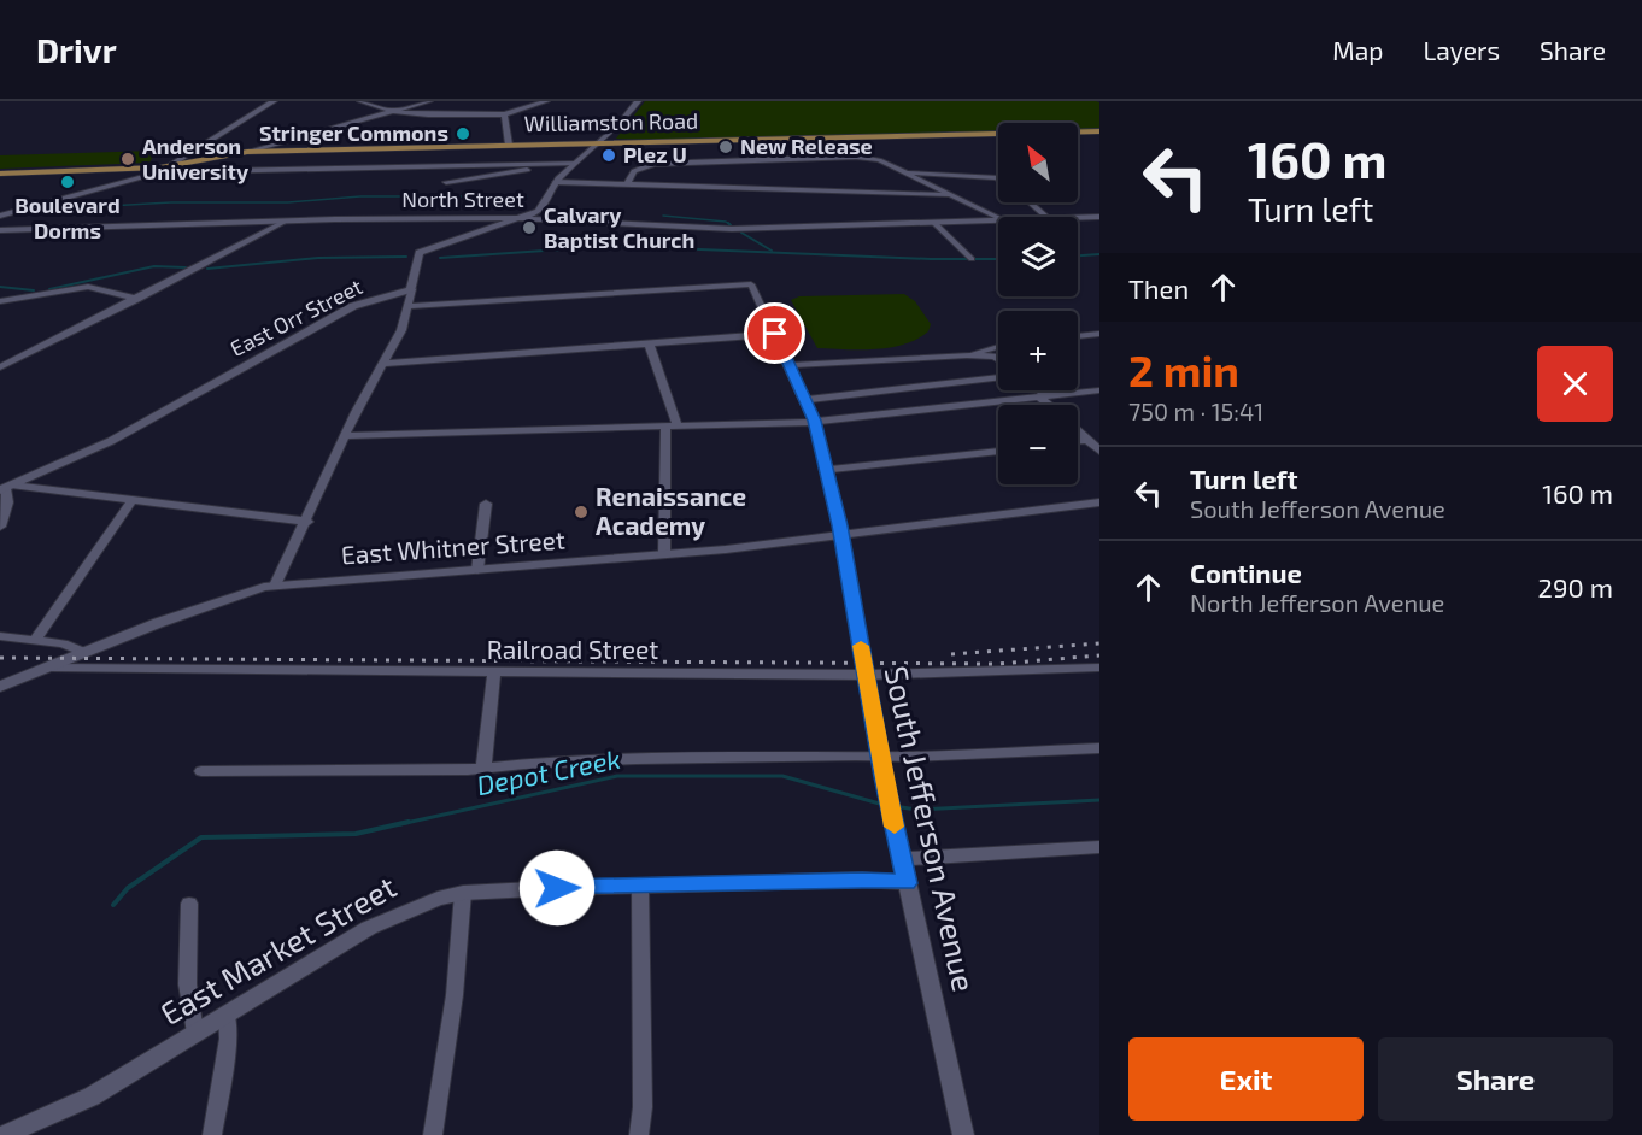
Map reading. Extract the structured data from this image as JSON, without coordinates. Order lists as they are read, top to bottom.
{
  "streets": {
    "main road": ["Williamston Road"],
    "street": [
      "North Street",
      "East Orr Street",
      "East Whitner Street",
      "Railroad Street",
      "South Jefferson Avenue",
      "East Market Street"
    ]
  },
  "crossings": [
    ["East Whitner Street", "Railroad Street"],
    ["East Whitner Street", "South Jefferson Avenue"],
    ["Railroad Street", "South Jefferson Avenue"],
    ["South Jefferson Avenue", "East Market Street"]
  ],
  "water": ["Depot Creek"],
  "places": [
    "Stringer Commons",
    "New Release",
    "Plez U",
    "Anderson University",
    "Boulevard Dorms",
    "Calvary Baptist Church",
    "Renaissance Academy"
  ],
  "north": "top left",
  "page": {
    "header": "Drivr",
    "nav": ["Map", "Layers", "Share"],
    "turn": ["160 m", "Turn left"],
    "map_buttons": ["+", "−"],
    "then": "Then",
    "heading": ["2 min", "750 m · 15:41"],
    "list": [
      {
        "name": "Turn left",
        "note": "South Jefferson Avenue",
        "value": "160 m"
      },
      {
        "name": "Continue",
        "note": "North Jefferson Avenue",
        "value": "290 m"
      }
    ],
    "buttons": ["Exit", "Share"]
  }
}
